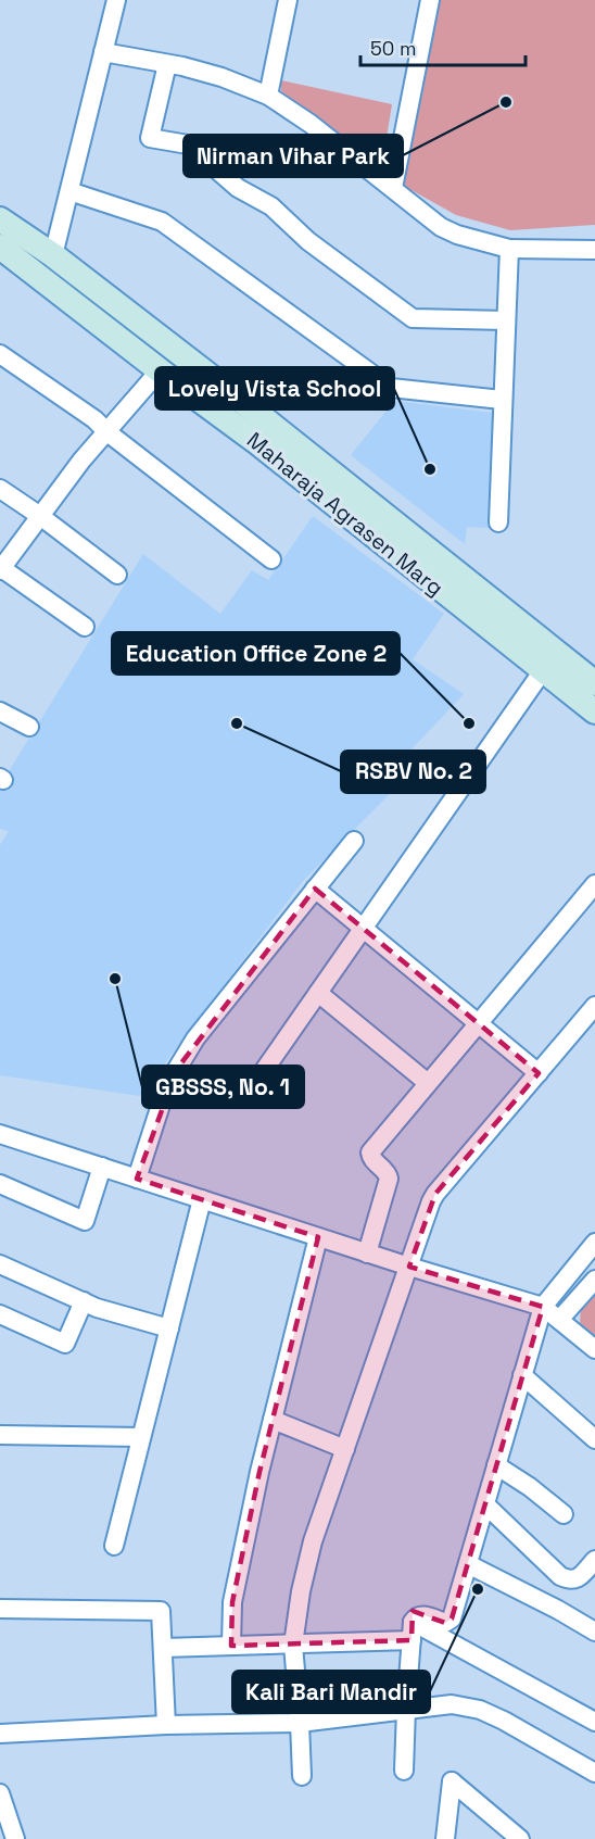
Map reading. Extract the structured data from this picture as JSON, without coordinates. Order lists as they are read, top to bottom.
{
  "streets": {
    "main road": ["Maharaja Agrasen Marg"]
  },
  "places": [
    "Nirman Vihar Park",
    "Lovely Vista School",
    "RSBV No. 2",
    "Education Office Zone 2",
    "GBSSS, No. 1",
    "Kali Bari Mandir"
  ],
  "scale_bar": "50 m"
}
